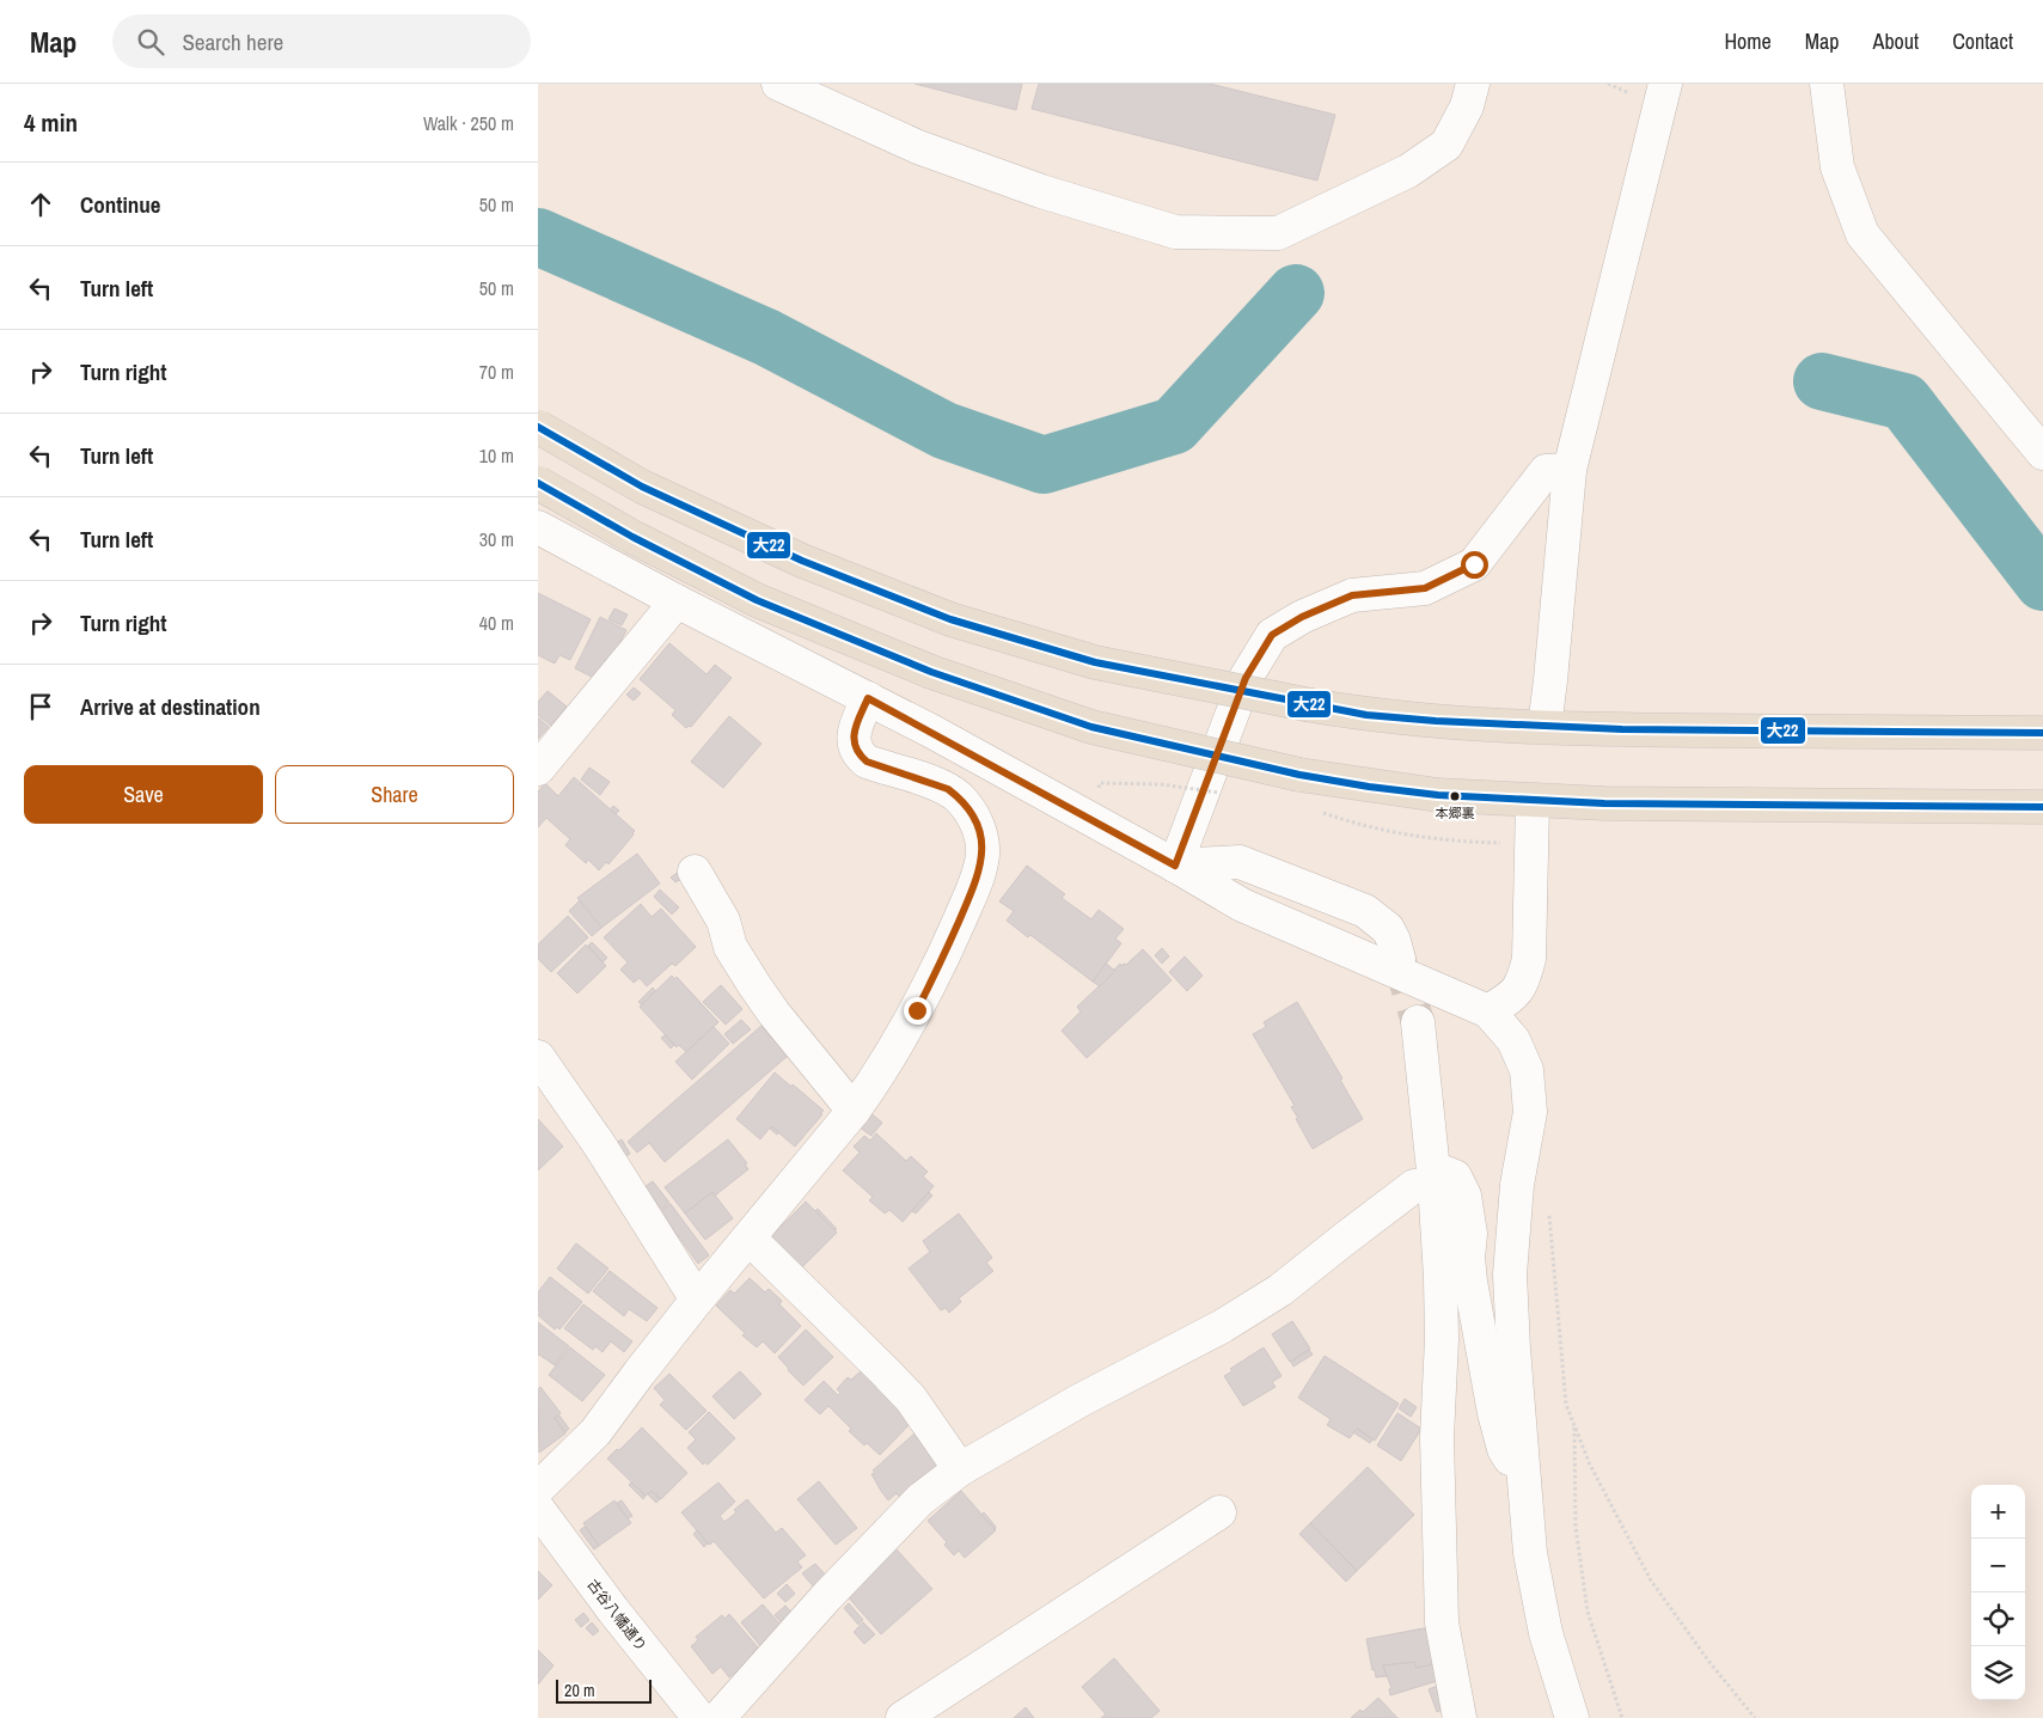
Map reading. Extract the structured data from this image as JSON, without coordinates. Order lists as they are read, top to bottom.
{
  "streets": {
    "street": ["古谷八幡通り"]
  },
  "places": ["本郷裏"],
  "lines": ["transit line 大22"],
  "scale_bar": "20 m",
  "page": {
    "header": "Map",
    "search": "Search here",
    "nav": [
      "Home",
      "Map",
      "About",
      "Contact"
    ],
    "heading": ["4 min", "Walk · 250 m"],
    "list": [
      ["Continue", "50 m"],
      ["Turn left", "50 m"],
      ["Turn right", "70 m"],
      ["Turn left", "10 m"],
      ["Turn left", "30 m"],
      ["Turn right", "40 m"],
      "Arrive at destination"
    ],
    "buttons": ["Save", "Share"],
    "map_buttons": ["+", "−"],
    "scale": "20 m"
  }
}
